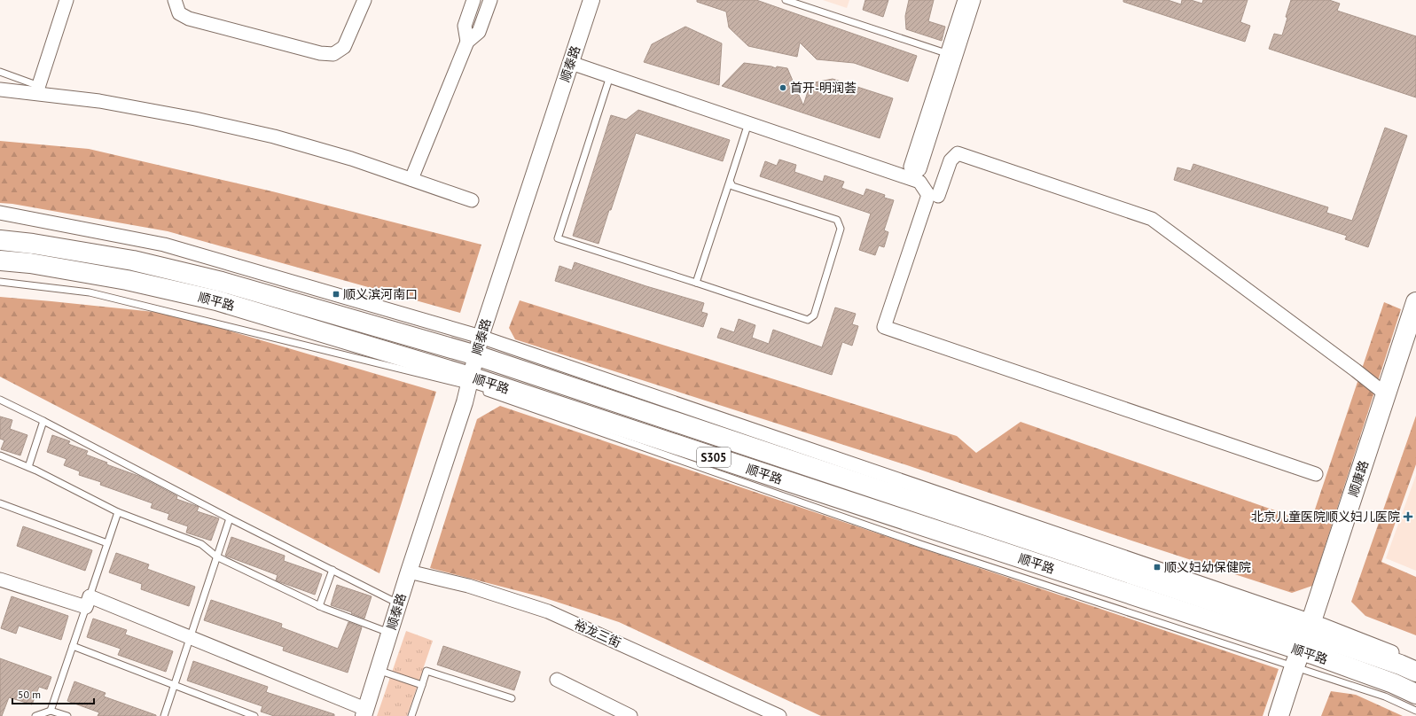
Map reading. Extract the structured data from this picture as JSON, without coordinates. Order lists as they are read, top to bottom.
{
  "streets": {
    "main road": ["顺平路", "S305", "顺康路"],
    "street": ["顺泰路", "裕龙三街"]
  },
  "crossings": [
    ["顺泰路", "顺平路"],
    ["顺泰路", "裕龙三街"],
    ["顺平路", "顺康路"]
  ],
  "places": {
    "other": ["首开-明润荟"],
    "transit": ["顺义滨河南口", "顺义妇幼保健院"],
    "health": ["北京儿童医院顺义妇儿医院"]
  },
  "scale_bar": "50 m"
}
